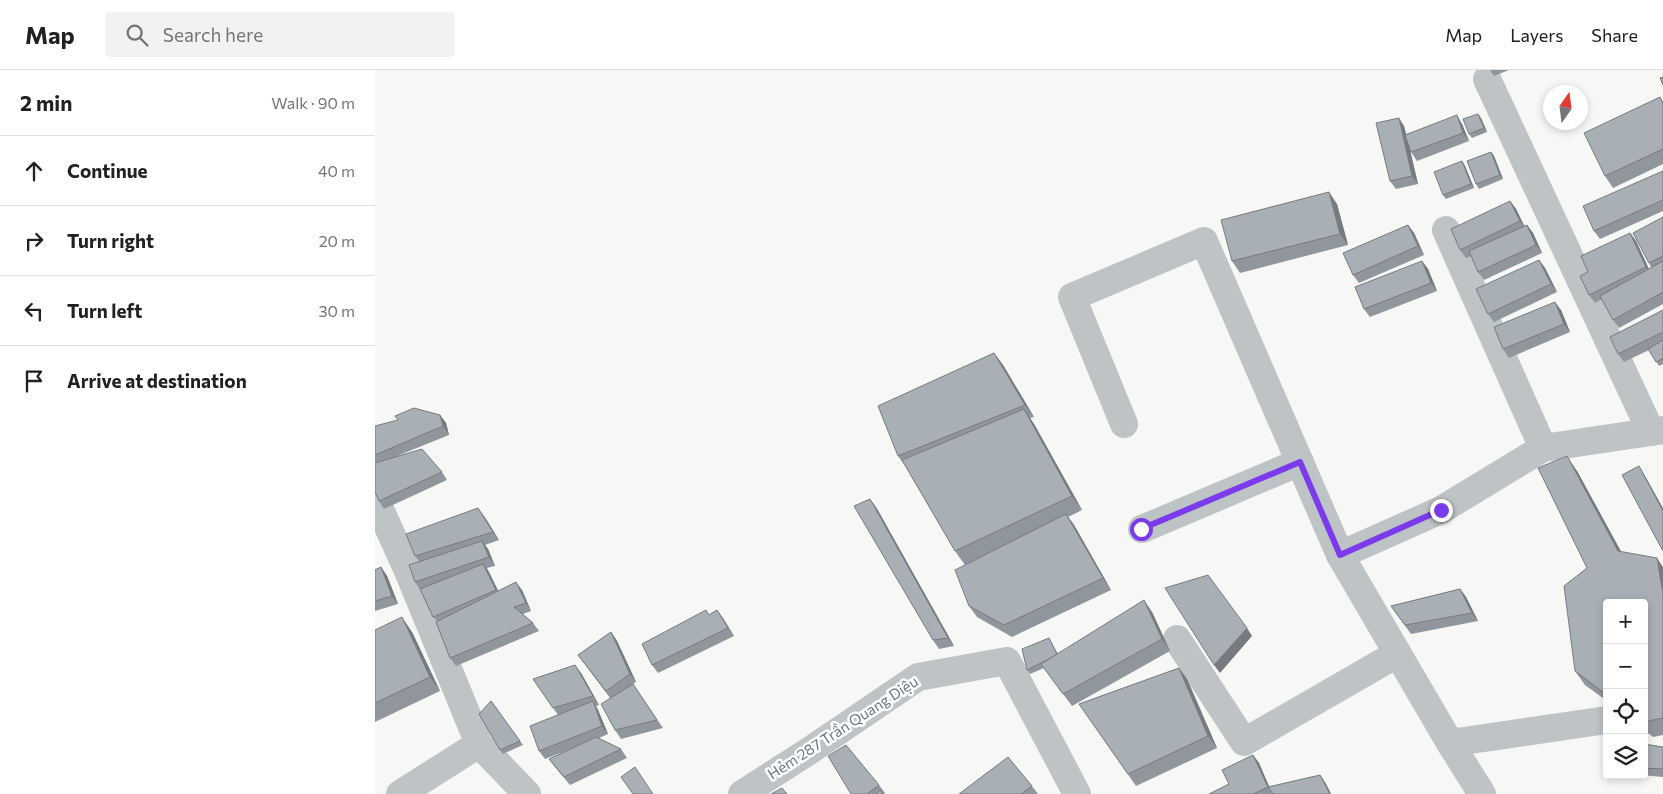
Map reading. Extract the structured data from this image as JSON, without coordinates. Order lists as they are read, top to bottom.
{
  "streets": {
    "street": ["Hẻm 287 Trần Quang Diệu"]
  },
  "north": "top",
  "page": {
    "header": "Map",
    "search": "Search here",
    "nav": ["Map", "Layers", "Share"],
    "heading": ["2 min", "Walk · 90 m"],
    "list": [
      ["Continue", "40 m"],
      ["Turn right", "20 m"],
      ["Turn left", "30 m"],
      "Arrive at destination"
    ],
    "map_buttons": ["+", "−"]
  }
}
